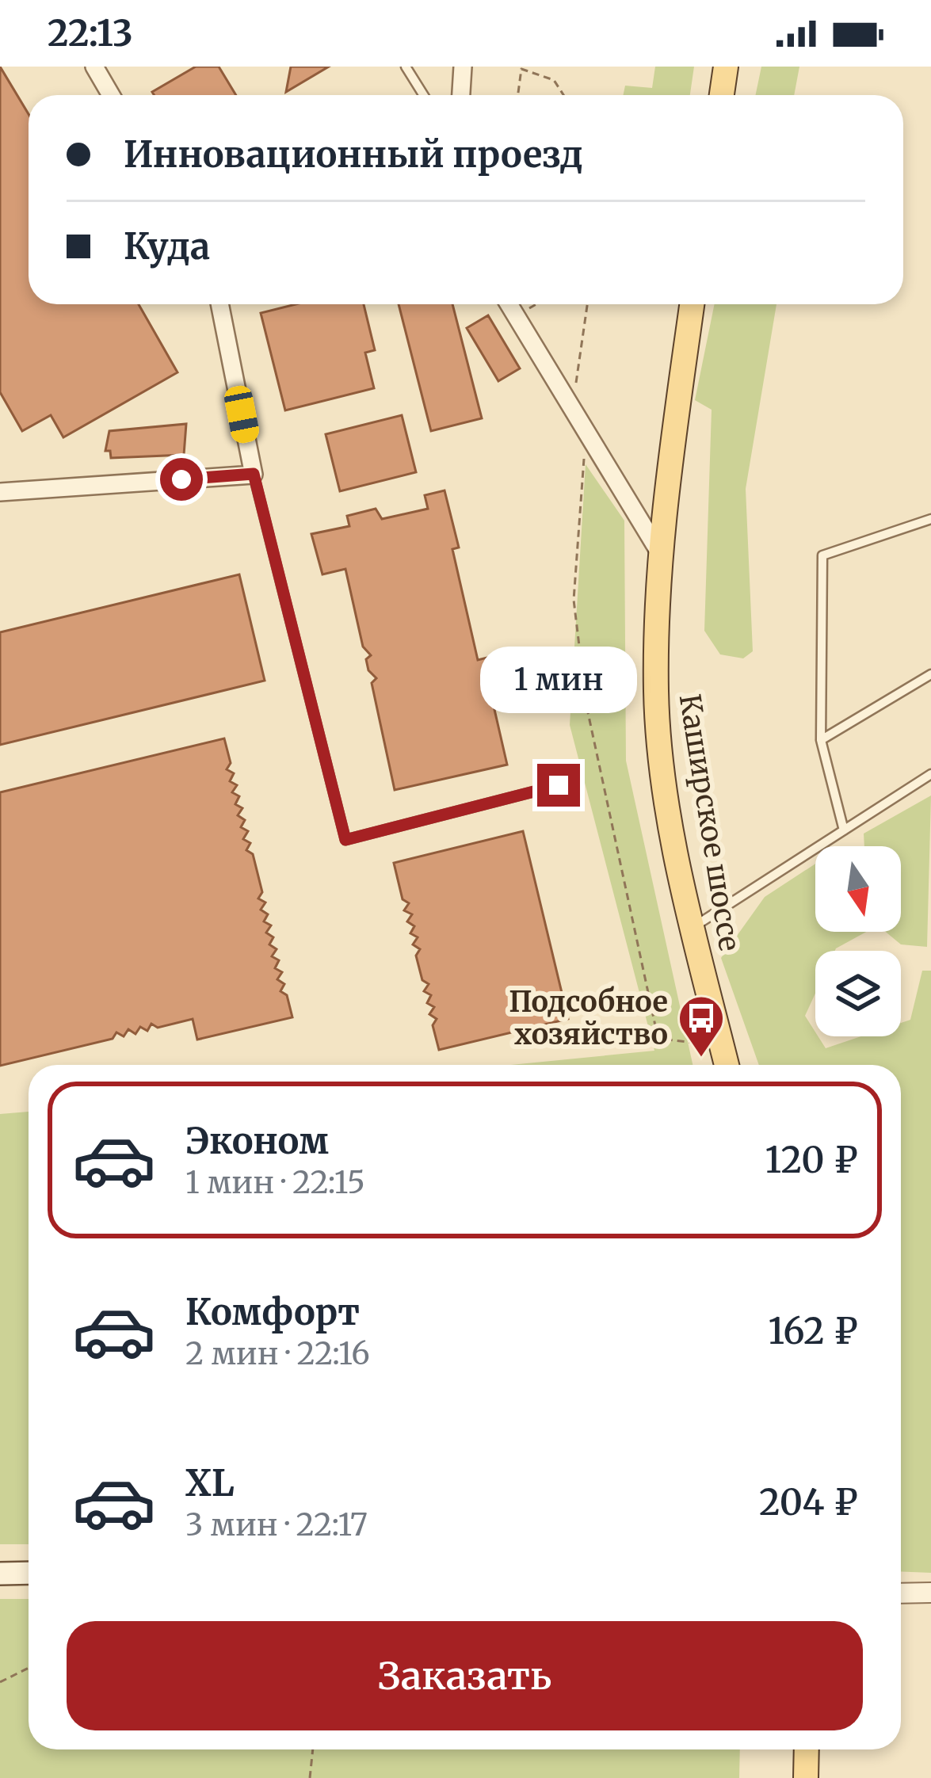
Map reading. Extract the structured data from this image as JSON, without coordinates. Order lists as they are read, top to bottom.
{
  "streets": {
    "main road": ["Каширское шоссе"]
  },
  "places": {
    "bus stop": ["Подсобное хозяйство"]
  },
  "north": "bottom",
  "page": {
    "status": "22:13",
    "banner": ["Инновационный проезд", "Куда"],
    "bubble": "1 мин",
    "list": [
      {
        "name": "Эконом",
        "note": "1 мин · 22:15",
        "value": "120 ₽"
      },
      {
        "name": "Комфорт",
        "note": "2 мин · 22:16",
        "value": "162 ₽"
      },
      {
        "name": "XL",
        "note": "3 мин · 22:17",
        "value": "204 ₽"
      }
    ],
    "buttons": "Заказать"
  }
}
